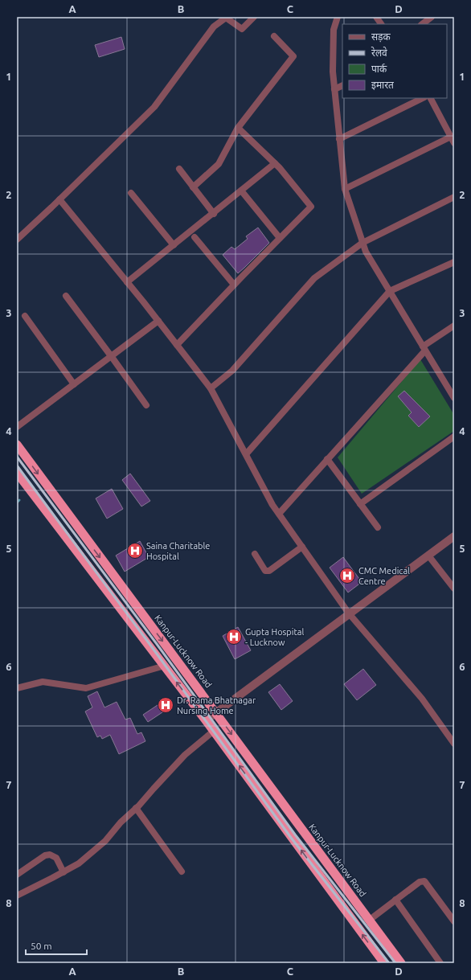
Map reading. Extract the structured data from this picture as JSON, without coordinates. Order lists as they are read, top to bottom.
{
  "streets": {
    "highway": ["Kanpur-Lucknow Road"]
  },
  "places": {
    "hospital": [
      "Saina Charitable Hospital",
      "CMC Medical Centre",
      "Gupta Hospital - Lucknow",
      "Dr. Rama Bhatnagar Nursing Home"
    ]
  },
  "legend": [
    "सड़क",
    "रेलवे",
    "पार्क",
    "इमारत"
  ],
  "scale_bar": "50 m",
  "grid": {
    "columns": [
      "A",
      "B",
      "C",
      "D"
    ],
    "rows": [
      "1",
      "2",
      "3",
      "4",
      "5",
      "6",
      "7",
      "8"
    ]
  }
}
